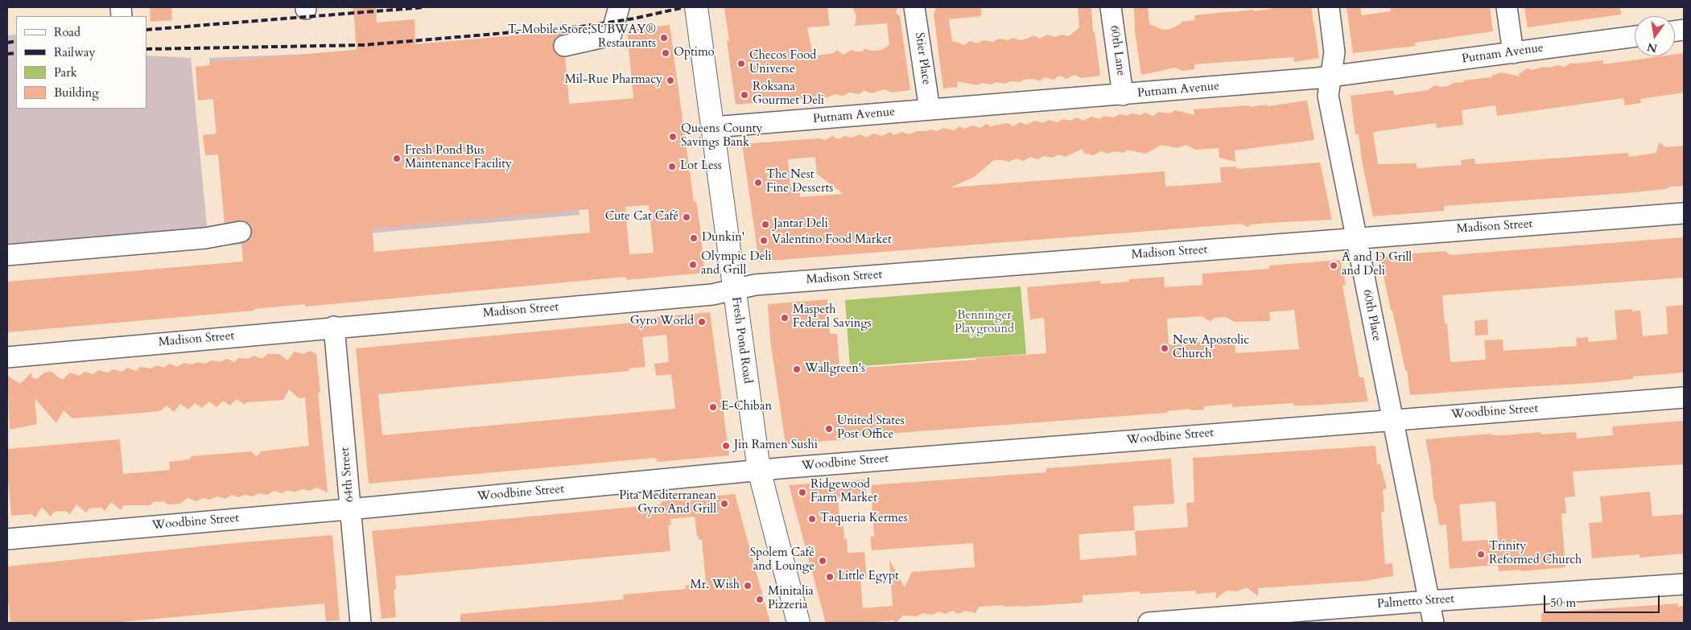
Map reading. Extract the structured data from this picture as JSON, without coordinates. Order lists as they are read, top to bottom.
{
  "streets": {
    "main road": ["Fresh Pond Road"],
    "street": [
      "60th Lane",
      "Putnam Avenue",
      "Stier Place",
      "Madison Street",
      "60th Place",
      "Woodbine Street",
      "64th Street",
      "Palmetto Street"
    ]
  },
  "crossings": [
    ["60th Lane", "Putnam Avenue"],
    ["Putnam Avenue", "Stier Place"],
    ["Putnam Avenue", "60th Place"],
    ["Putnam Avenue", "Fresh Pond Road"],
    ["Madison Street", "60th Place"],
    ["Madison Street", "Fresh Pond Road"],
    ["Madison Street", "64th Street"],
    ["60th Place", "Woodbine Street"],
    ["60th Place", "Palmetto Street"],
    ["Fresh Pond Road", "Woodbine Street"],
    ["Woodbine Street", "64th Street"]
  ],
  "parks": ["Benninger Playground"],
  "places": [
    "T-Mobile Store;SUBWAY® Restaurants",
    "Optimo",
    "Checos Food Universe",
    "Mil-Rue Pharmacy",
    "Roksana Gourmet Deli",
    "Queens County Savings Bank",
    "Fresh Pond Bus Maintenance Facility",
    "Lot Less",
    "The Nest Fine Desserts",
    "Cute Cat Café",
    "Jantar Deli",
    "Dunkin'",
    "Valentino Food Market",
    "Olympic Deli and Grill",
    "A and D Grill and Deli",
    "Maspeth Federal Savings",
    "Gyro World",
    "New Apostolic Church",
    "Wallgreen's",
    "E-Chiban",
    "United States Post Office",
    "Jin Ramen Sushi",
    "Ridgewood Farm Market",
    "Pita Mediterranean Gyro And Grill",
    "Taqueria Kermes",
    "Trinity Reformed Church",
    "Spolem Café and Lounge",
    "Little Egypt",
    "Mr. Wish",
    "Minitalia Pizzeria"
  ],
  "legend": [
    "Road",
    "Railway",
    "Park",
    "Building"
  ],
  "scale_bar": "50 m",
  "north": "bottom"
}
